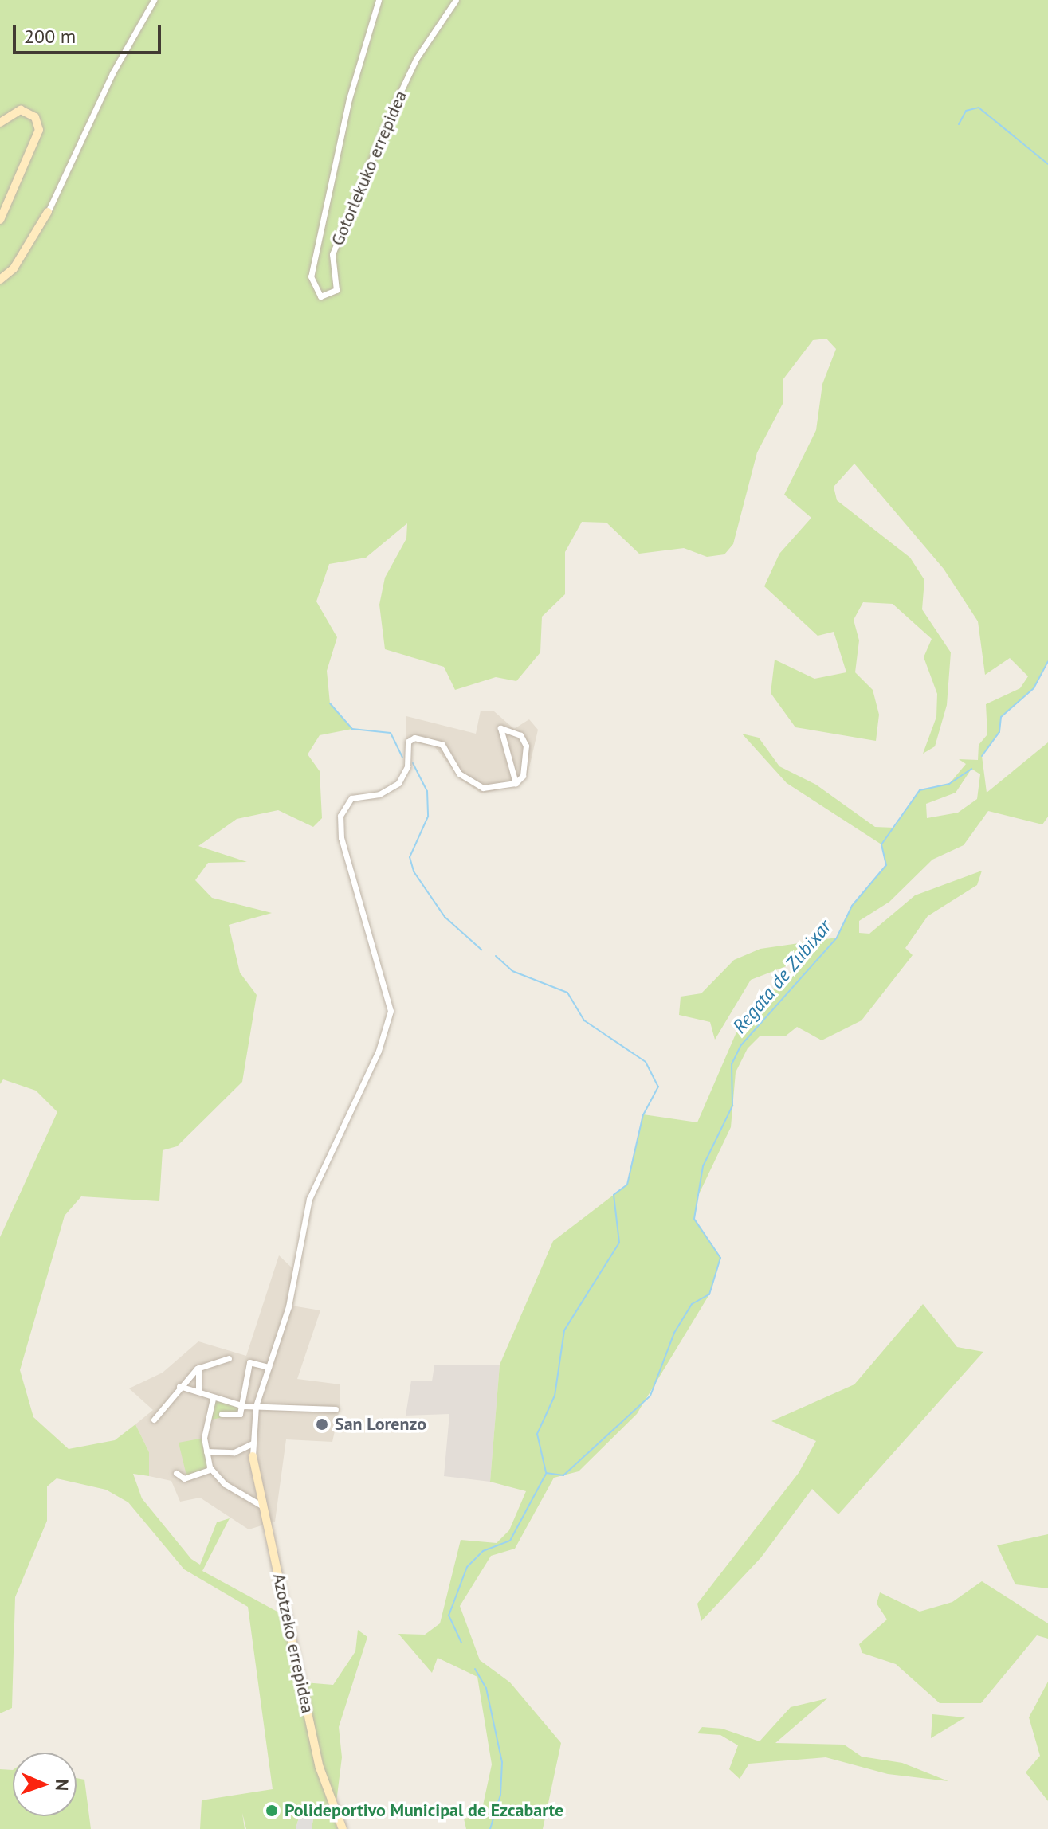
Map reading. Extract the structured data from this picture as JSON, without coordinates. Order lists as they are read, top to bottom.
{
  "streets": {
    "street": ["Gotorlekuko errepidea", "Azotzeko errepidea"]
  },
  "water": ["Regata de Zubixar"],
  "places": ["San Lorenzo", "Polideportivo Municipal de Ezcabarte"],
  "scale_bar": "200 m",
  "north": "right"
}
